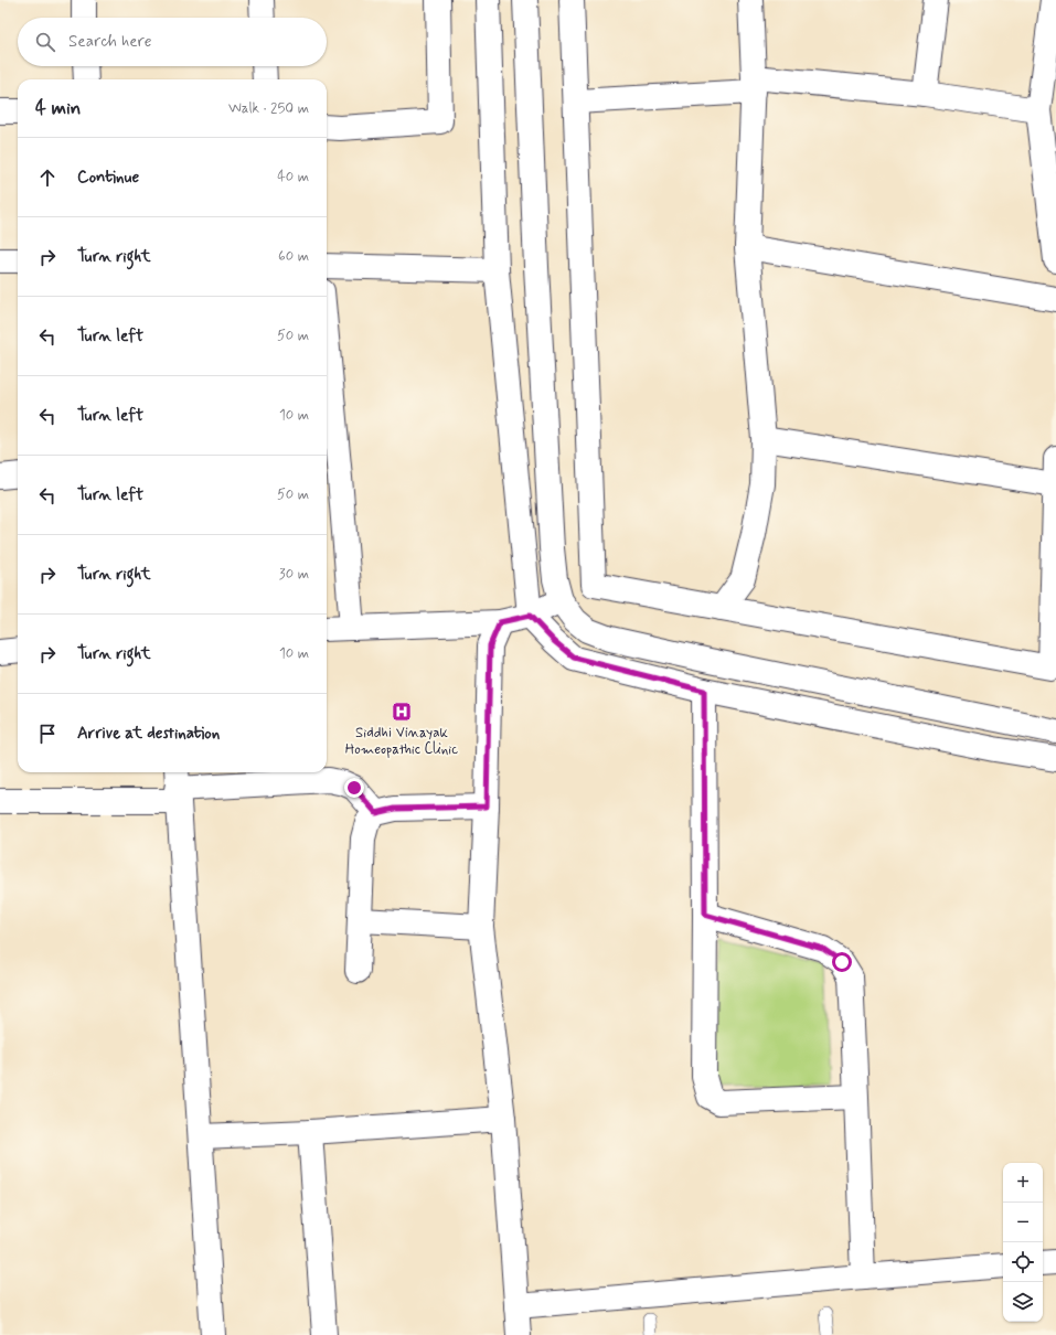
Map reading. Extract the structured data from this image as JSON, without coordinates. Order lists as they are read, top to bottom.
{
  "places": {
    "hospital": ["Siddhi Vinayak Homeopathic Clinic"]
  },
  "page": {
    "search": "Search here",
    "heading": ["4 min", "Walk · 250 m"],
    "list": [
      ["Continue", "40 m"],
      ["Turn right", "60 m"],
      ["Turn left", "50 m"],
      ["Turn left", "10 m"],
      ["Turn left", "50 m"],
      ["Turn right", "30 m"],
      ["Turn right", "10 m"],
      "Arrive at destination"
    ],
    "map_buttons": ["+", "−"]
  }
}
